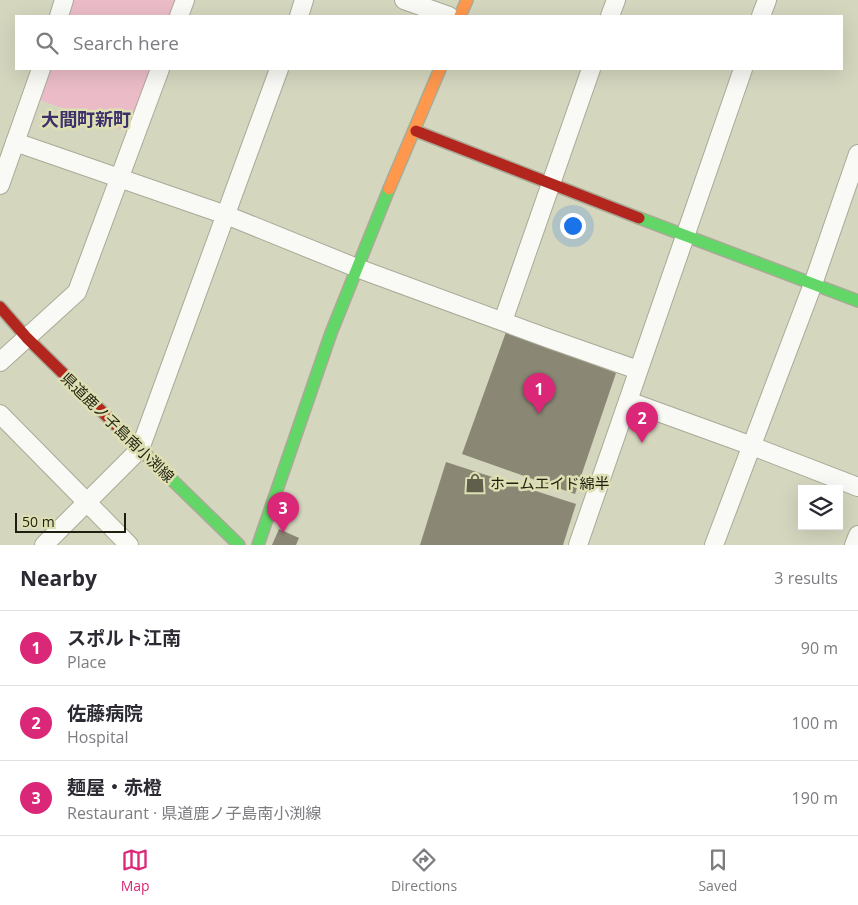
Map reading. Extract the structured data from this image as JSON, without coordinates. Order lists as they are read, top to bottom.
{
  "streets": {
    "street": ["県道鹿ノ子島南小渕線"]
  },
  "districts": ["大間町新町"],
  "places": {
    "shop": ["ホームエイド綿半"]
  },
  "scale_bar": "50 m",
  "page": {
    "search": "Search here",
    "pins": ["1", "2", "3"],
    "scale": "50 m",
    "heading": ["Nearby", "3 results"],
    "list": [
      {
        "mark": "1",
        "name": "スポルト江南",
        "note": "Place",
        "value": "90 m"
      },
      {
        "mark": "2",
        "name": "佐藤病院",
        "note": "Hospital",
        "value": "100 m"
      },
      {
        "mark": "3",
        "name": "麺屋・赤橙",
        "note": "Restaurant · 県道鹿ノ子島南小渕線",
        "value": "190 m"
      }
    ],
    "nav": ["Map", "Directions", "Saved"]
  }
}
